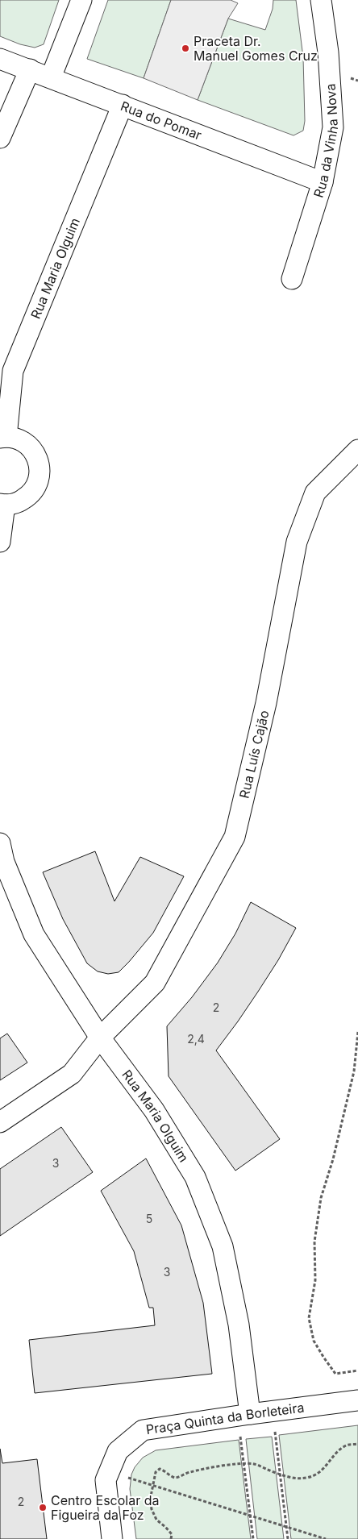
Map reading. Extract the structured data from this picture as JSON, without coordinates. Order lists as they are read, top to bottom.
{
  "streets": {
    "street": [
      "Rua do Pomar",
      "Rua da Vinha Nova",
      "Rua Maria Olguim",
      "Rua Luís Cajão",
      "Praça Quinta da Borleteira"
    ]
  },
  "crossings": [
    ["Rua do Pomar", "Rua da Vinha Nova"],
    ["Rua do Pomar", "Rua Maria Olguim"],
    ["Rua Maria Olguim", "Rua Luís Cajão"],
    ["Rua Maria Olguim", "Praça Quinta da Borleteira"]
  ],
  "places": ["Praceta Dr. Manuel Gomes Cruz", "Centro Escolar da Figueira da Foz"],
  "house_numbers": [
    "2",
    "2,4",
    "3",
    "5",
    "3",
    "2"
  ]
}
